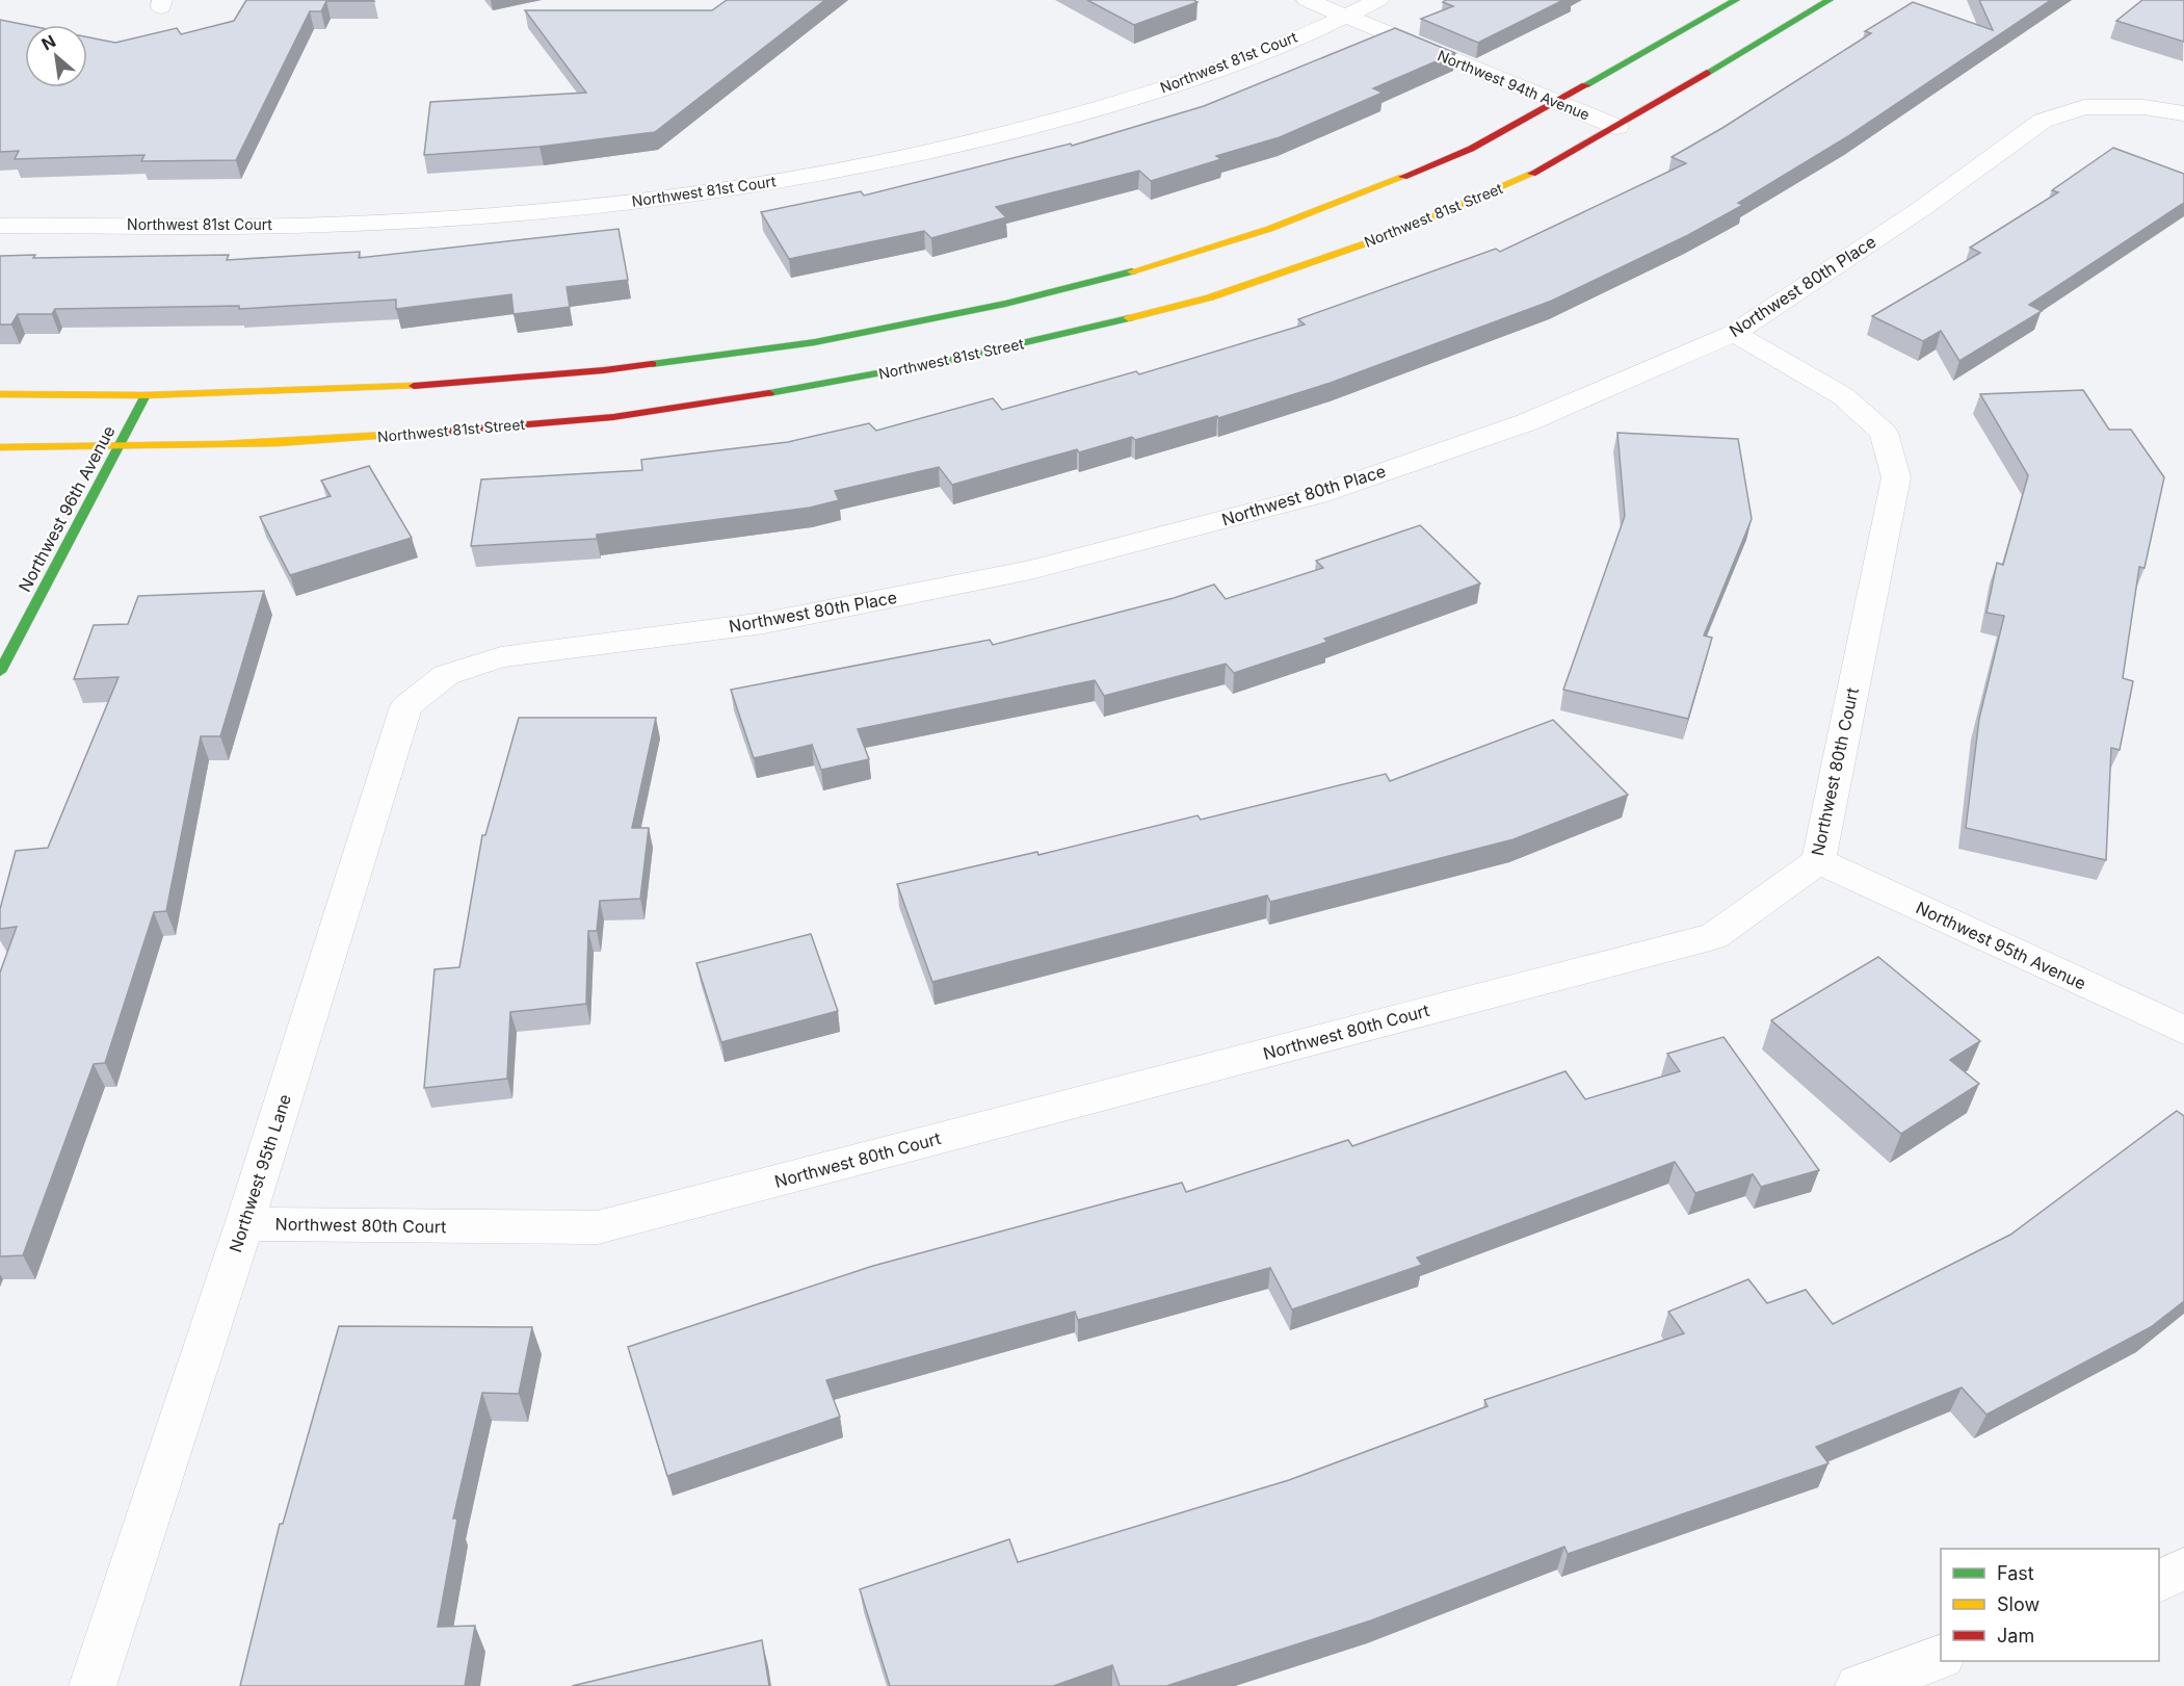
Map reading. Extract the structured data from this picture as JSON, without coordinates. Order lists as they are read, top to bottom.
{
  "streets": {
    "street": [
      "Northwest 81st Court",
      "Northwest 94th Avenue",
      "Northwest 81st Street",
      "Northwest 80th Place",
      "Northwest 96th Avenue",
      "Northwest 80th Court",
      "Northwest 95th Avenue",
      "Northwest 95th Lane"
    ]
  },
  "crossings": [
    ["Northwest 81st Court", "Northwest 94th Avenue"],
    ["Northwest 94th Avenue", "Northwest 81st Street"],
    ["Northwest 81st Street", "Northwest 96th Avenue"],
    ["Northwest 80th Place", "Northwest 80th Court"],
    ["Northwest 80th Place", "Northwest 95th Lane"],
    ["Northwest 80th Court", "Northwest 95th Avenue"],
    ["Northwest 80th Court", "Northwest 95th Lane"]
  ],
  "legend": ["Fast", "Slow", "Jam"],
  "north": "top left"
}
